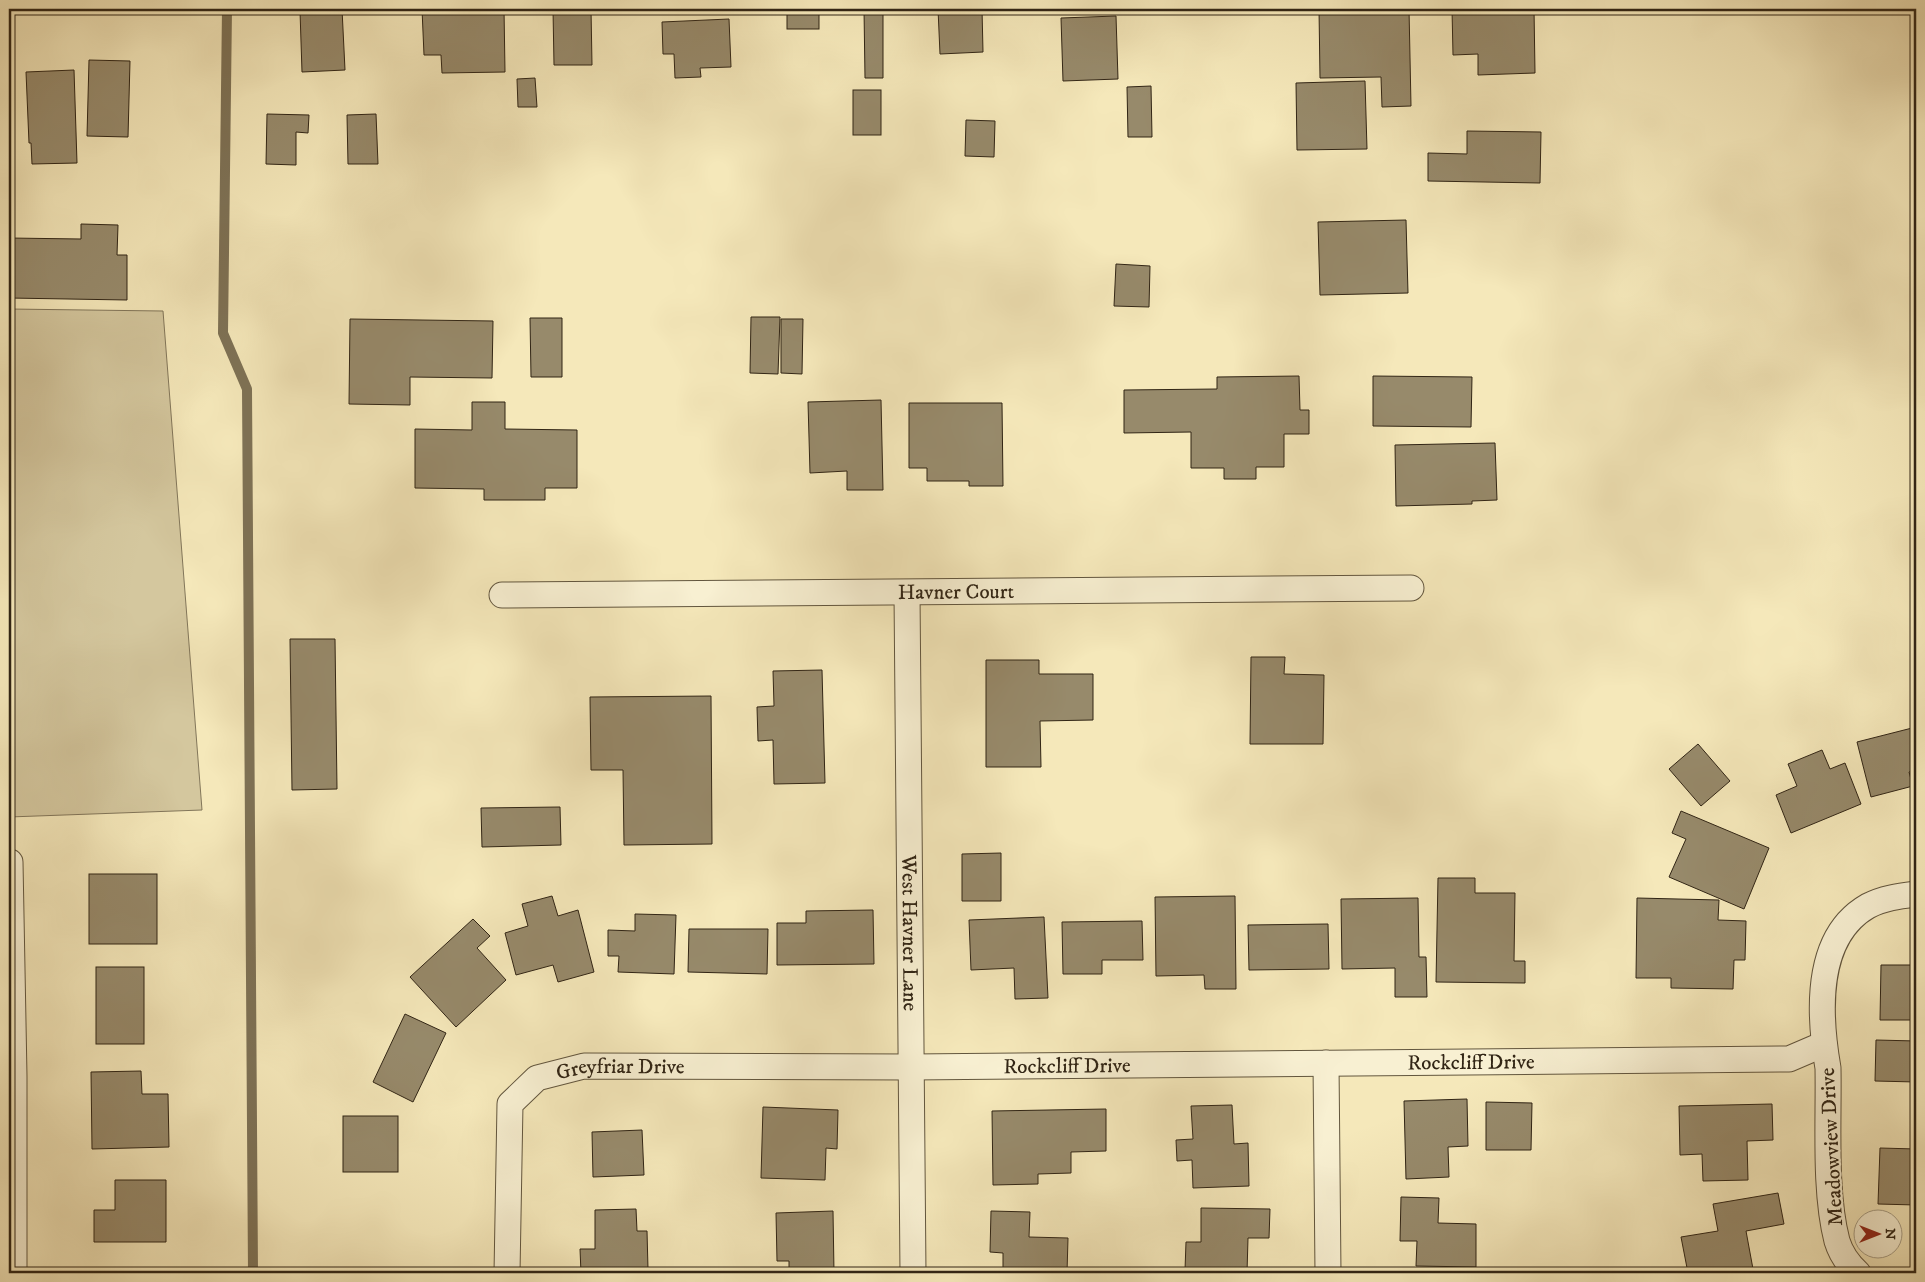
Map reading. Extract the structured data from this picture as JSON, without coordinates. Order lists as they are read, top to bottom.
{
  "streets": {
    "street": [
      "Havner Court",
      "West Havner Lane",
      "Rockcliff Drive",
      "Greyfriar Drive",
      "Meadowview Drive"
    ]
  },
  "crossings": [
    ["Havner Court", "West Havner Lane"],
    ["West Havner Lane", "Rockcliff Drive"],
    ["West Havner Lane", "Greyfriar Drive"],
    ["Rockcliff Drive", "Greyfriar Drive"],
    ["Rockcliff Drive", "Meadowview Drive"]
  ],
  "north": "right"
}
